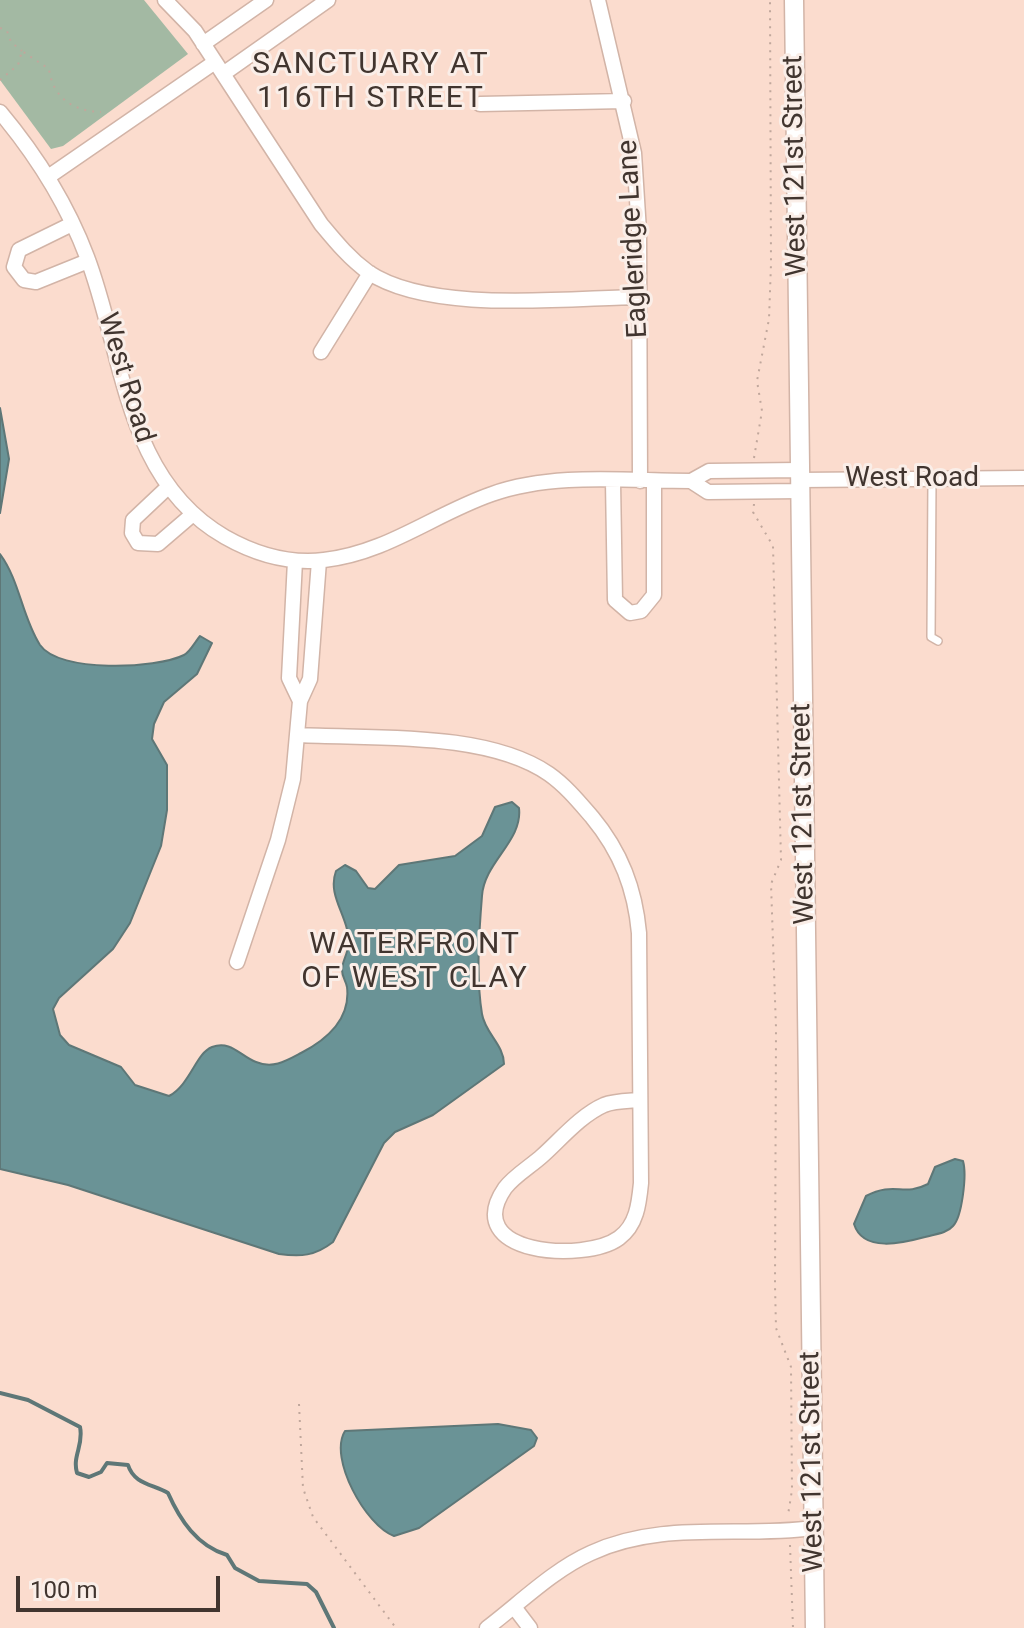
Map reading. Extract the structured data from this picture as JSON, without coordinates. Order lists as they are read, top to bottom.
{
  "streets": {
    "street": ["West 121st Street", "Eagleridge Lane", "West Road"]
  },
  "crossings": [
    ["West 121st Street", "West Road"],
    ["Eagleridge Lane", "West Road"]
  ],
  "districts": ["SANCTUARY AT 116TH STREET", "WATERFRONT OF WEST CLAY"],
  "scale_bar": "100 m"
}
